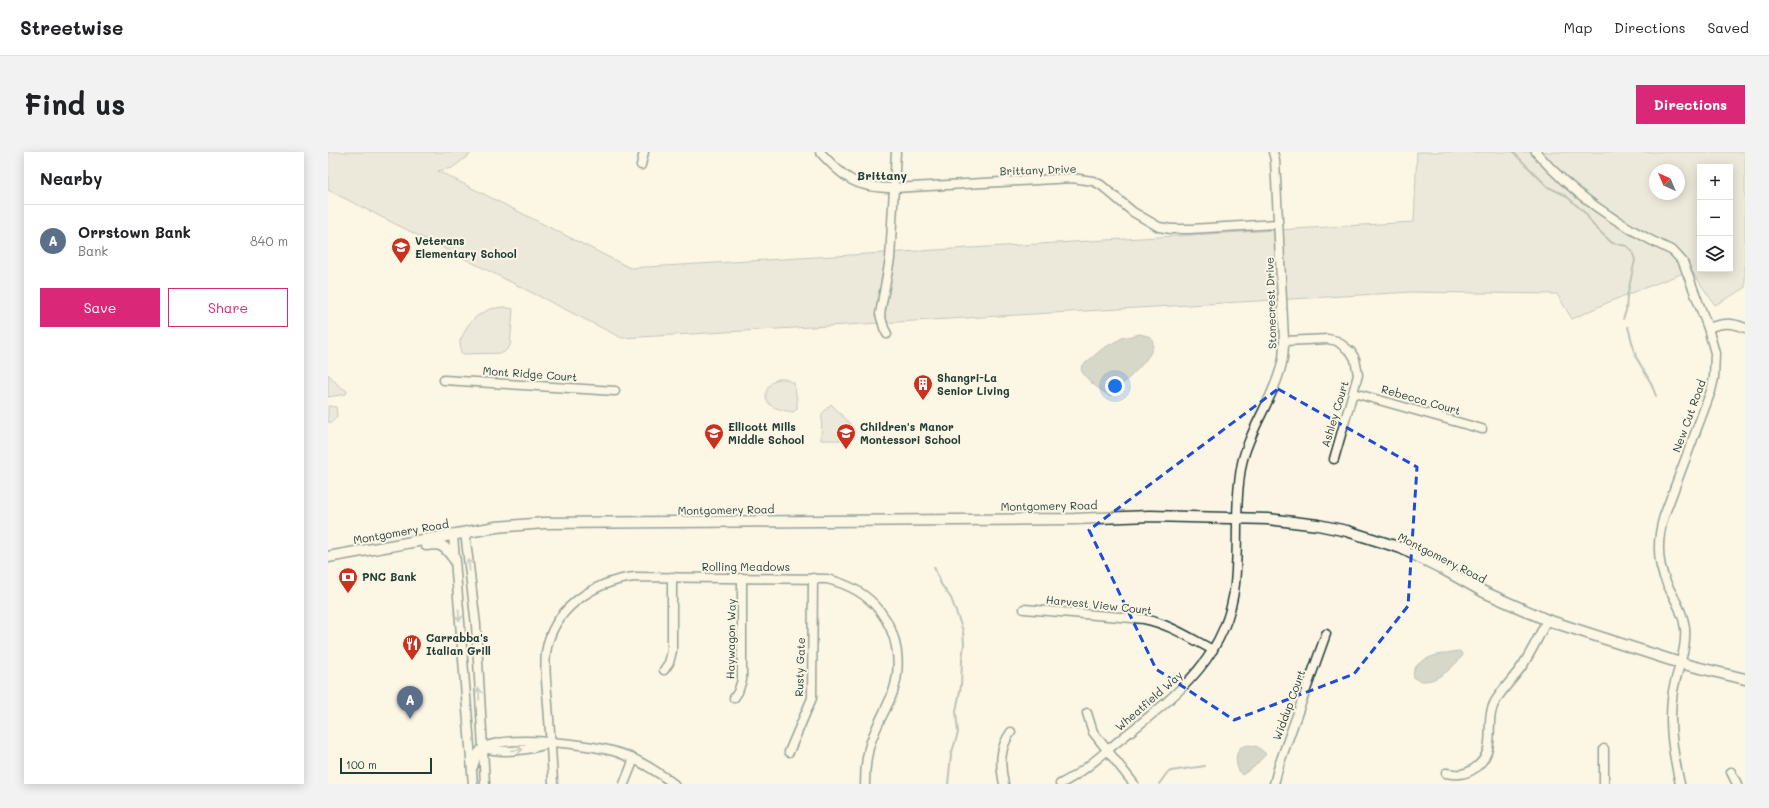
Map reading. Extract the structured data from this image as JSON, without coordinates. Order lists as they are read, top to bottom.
{
  "streets": {
    "main road": ["Montgomery Road"],
    "street": [
      "Brittany Drive",
      "Stonecrest Drive",
      "Mont Ridge Court",
      "Rebecca Court",
      "Ashley Court",
      "New Cut Road",
      "Rolling Meadows",
      "Harvest View Court",
      "Haywagon Way",
      "Rusty Gate",
      "Wheatfield Way",
      "Widdup Court"
    ]
  },
  "crossings": [
    ["Brittany Drive", "Stonecrest Drive"],
    ["Stonecrest Drive", "Ashley Court"],
    ["Stonecrest Drive", "Montgomery Road"],
    ["Stonecrest Drive", "Wheatfield Way"],
    ["Rebecca Court", "Ashley Court"],
    ["New Cut Road", "Montgomery Road"],
    ["Montgomery Road", "Wheatfield Way"],
    ["Rolling Meadows", "Haywagon Way"],
    ["Rolling Meadows", "Rusty Gate"],
    ["Harvest View Court", "Wheatfield Way"]
  ],
  "districts": ["Brittany"],
  "places": {
    "school or university": ["Veterans Elementary School", "Ellicott Mills Middle School", "Children's Manor Montessori School"],
    "building": ["Shangri-La Senior Living"],
    "bank": ["PNC Bank"],
    "restaurant": ["Carrabba's Italian Grill"]
  },
  "scale_bar": "100 m",
  "north": "top left",
  "page": {
    "header": "Streetwise",
    "nav": ["Map", "Directions", "Saved"],
    "buttons": [
      "Directions",
      ["Save", "Share"]
    ],
    "title": "Find us",
    "heading": "Nearby",
    "map_buttons": ["+", "−"],
    "list": [
      {
        "mark": "A",
        "name": "Orrstown Bank",
        "note": "Bank",
        "value": "840 m"
      }
    ],
    "pins": "A",
    "scale": "100 m"
  }
}
